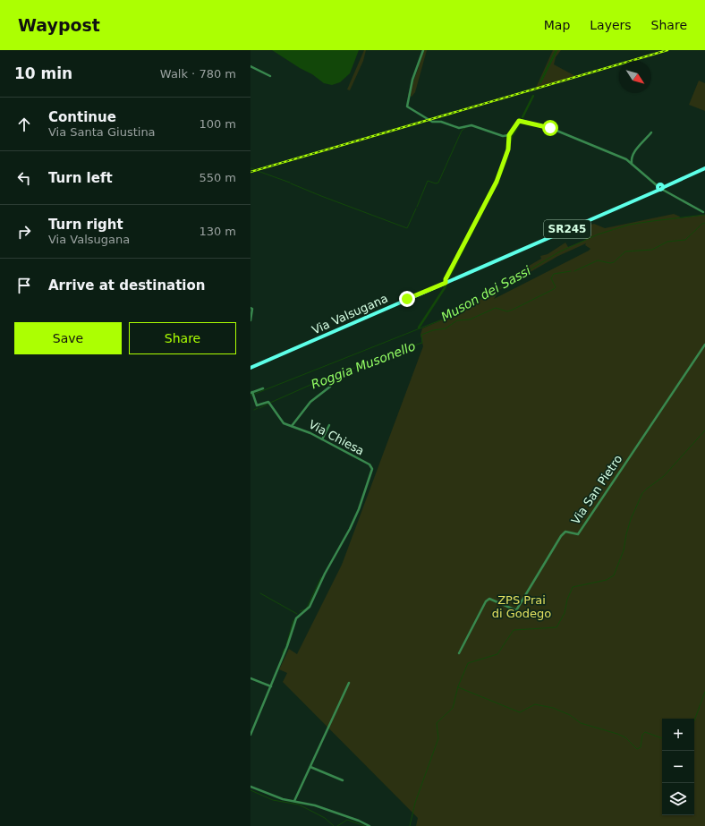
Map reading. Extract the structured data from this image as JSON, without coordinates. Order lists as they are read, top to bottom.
{
  "streets": {
    "main road": ["SR245", "Via Valsugana"],
    "street": ["Via Chiesa", "Via San Pietro"]
  },
  "crossings": [
    ["SR245", "Via Valsugana"]
  ],
  "water": ["Muson dei Sassi", "Roggia Musonello"],
  "parks": ["ZPS Prai di Godego"],
  "north": "bottom right",
  "page": {
    "header": "Waypost",
    "nav": ["Map", "Layers", "Share"],
    "heading": ["10 min", "Walk · 780 m"],
    "list": [
      ["Continue", "Via Santa Giustina", "100 m"],
      ["Turn left", "550 m"],
      ["Turn right", "Via Valsugana", "130 m"],
      "Arrive at destination"
    ],
    "buttons": ["Save", "Share"],
    "map_buttons": ["+", "−"]
  }
}
